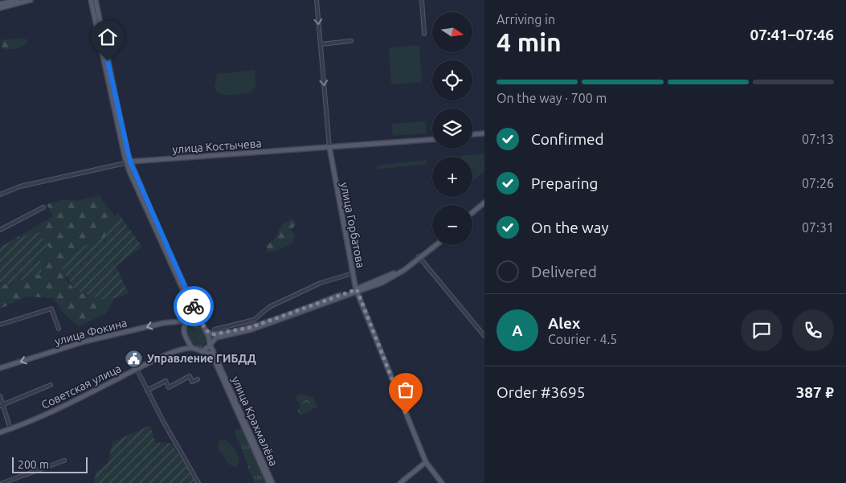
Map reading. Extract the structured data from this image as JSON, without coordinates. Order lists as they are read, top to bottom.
{
  "streets": {
    "main road": [
      "улица Костычева",
      "улица Горбатова",
      "улица Фокина",
      "Советская улица",
      "улица Крахмалёва"
    ]
  },
  "crossings": [
    ["улица Костычева", "улица Горбатова"],
    ["улица Фокина", "Советская улица"],
    ["улица Фокина", "улица Крахмалёва"],
    ["Советская улица", "улица Крахмалёва"]
  ],
  "one_way": ["улица Фокина"],
  "places": {
    "public building": ["Управление ГИБДД"]
  },
  "scale_bar": "200 m",
  "north": "right",
  "page": {
    "heading": ["4 min", "Arriving in", "07:41–07:46"],
    "panel": [
      "Alex",
      "Courier · 4.5",
      "Order #3695",
      "387 ₽"
    ],
    "map_buttons": ["+", "−"],
    "bar": "On the way · 700 m",
    "list": [
      ["Confirmed", "07:13"],
      ["Preparing", "07:26"],
      ["On the way", "07:31"],
      "Delivered"
    ],
    "round": "A",
    "scale": "200 m"
  }
}
